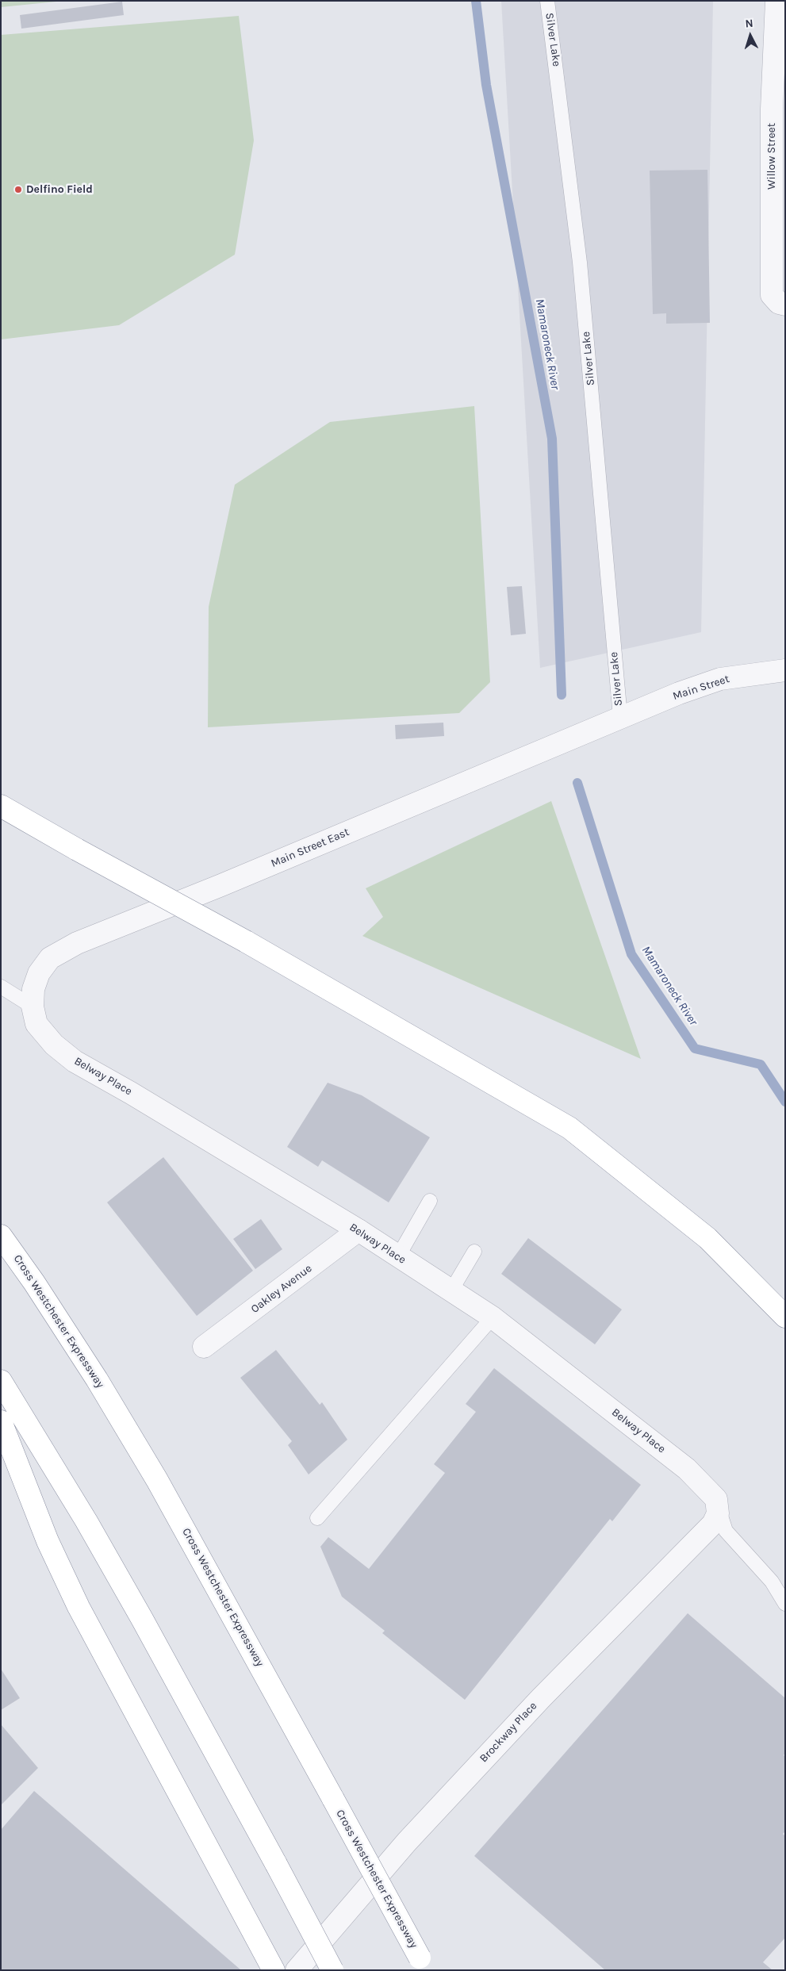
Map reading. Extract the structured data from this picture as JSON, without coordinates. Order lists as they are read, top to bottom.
{
  "streets": {
    "highway": ["Cross Westchester Expressway"],
    "street": [
      "Willow Street",
      "Main Street",
      "Main Street East",
      "Belway Place",
      "Oakley Avenue",
      "Brockway Place"
    ],
    "lane": ["Silver Lake"]
  },
  "crossings": [
    ["Silver Lake", "Main Street"],
    ["Silver Lake", "Main Street East"],
    ["Main Street", "Main Street East"],
    ["Main Street East", "Belway Place"],
    ["Belway Place", "Oakley Avenue"],
    ["Belway Place", "Brockway Place"]
  ],
  "water": ["Mamaroneck River"],
  "places": ["Delfino Field"],
  "north": "top"
}
